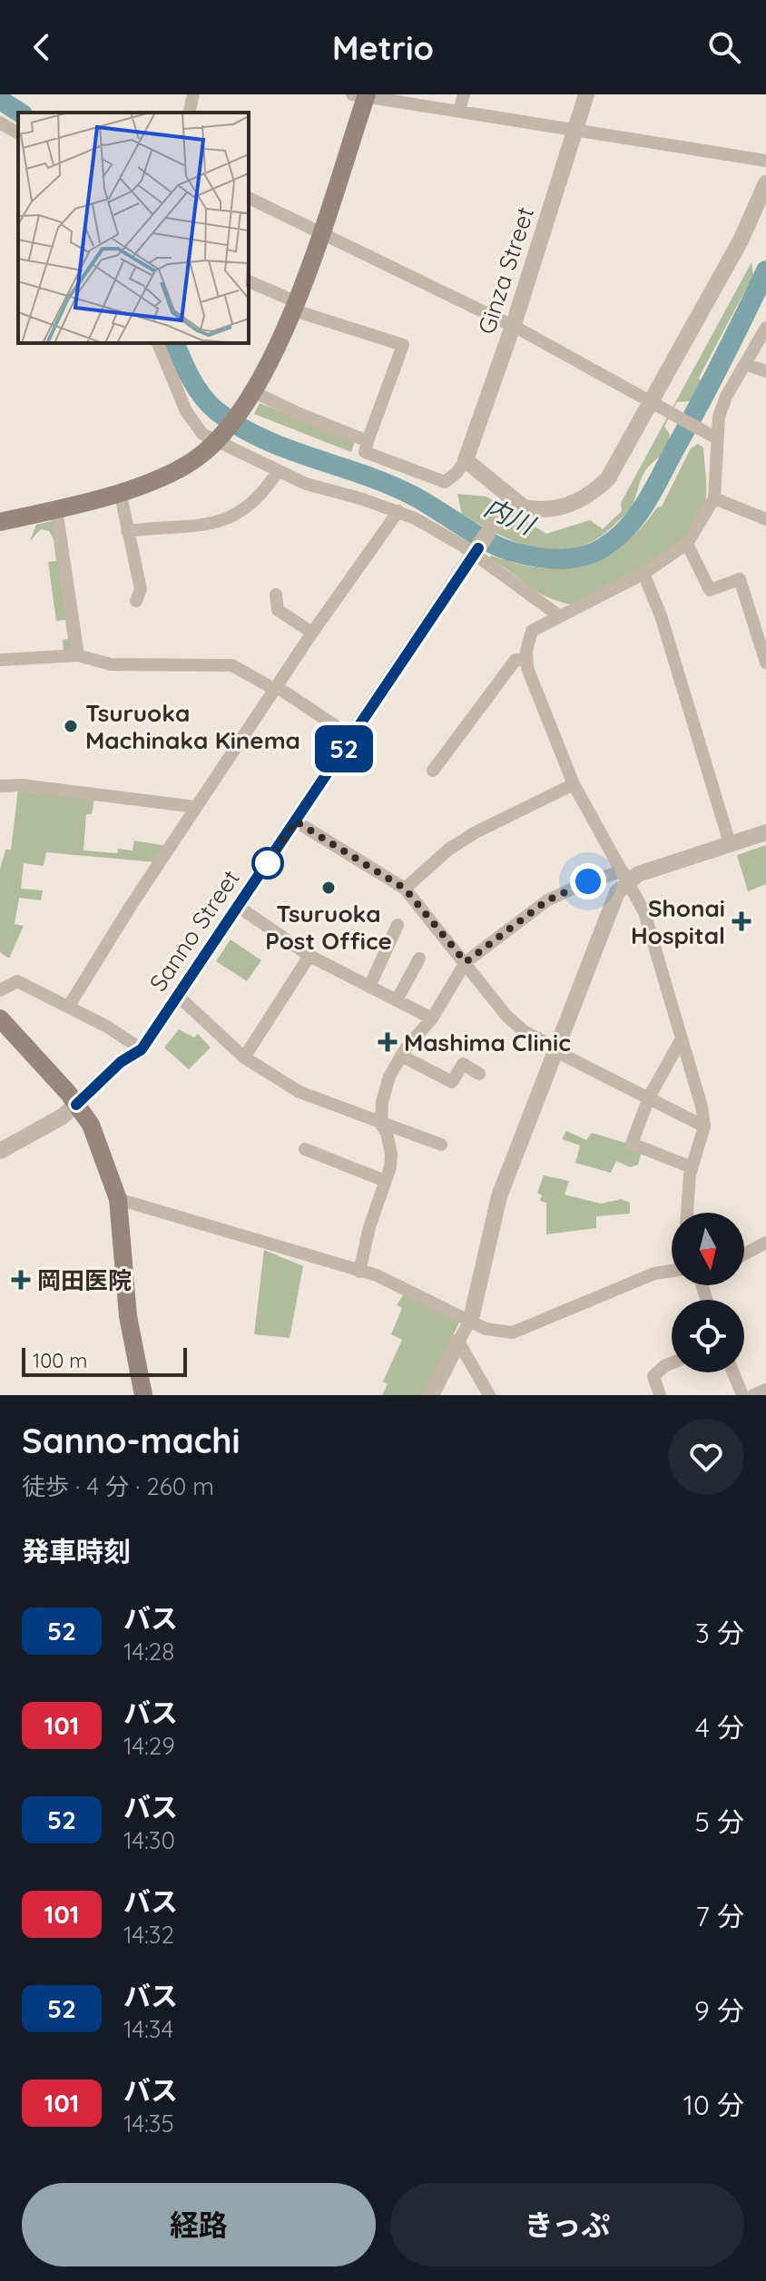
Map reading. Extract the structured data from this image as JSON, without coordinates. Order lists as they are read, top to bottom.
{
  "streets": {
    "street": ["Ginza Street", "Sanno Street"]
  },
  "water": ["内川"],
  "places": {
    "other": ["Tsuruoka Machinaka Kinema", "Tsuruoka Post Office"],
    "health": ["Shonai Hospital", "Mashima Clinic", "岡田医院"]
  },
  "lines": ["bus line 52"],
  "scale_bar": "100 m",
  "north": "bottom",
  "page": {
    "header": "Metrio",
    "on_map": "52",
    "scale": "100 m",
    "heading": [
      ["Sanno-machi", "徒歩 · 4 分 · 260 m"],
      "発車時刻"
    ],
    "list": [
      {
        "mark": "52",
        "name": "バス",
        "note": "14:28",
        "value": "3 分"
      },
      {
        "mark": "101",
        "name": "バス",
        "note": "14:29",
        "value": "4 分"
      },
      {
        "mark": "52",
        "name": "バス",
        "note": "14:30",
        "value": "5 分"
      },
      {
        "mark": "101",
        "name": "バス",
        "note": "14:32",
        "value": "7 分"
      },
      {
        "mark": "52",
        "name": "バス",
        "note": "14:34",
        "value": "9 分"
      },
      {
        "mark": "101",
        "name": "バス",
        "note": "14:35",
        "value": "10 分"
      }
    ],
    "buttons": ["経路", "きっぷ"]
  }
}
